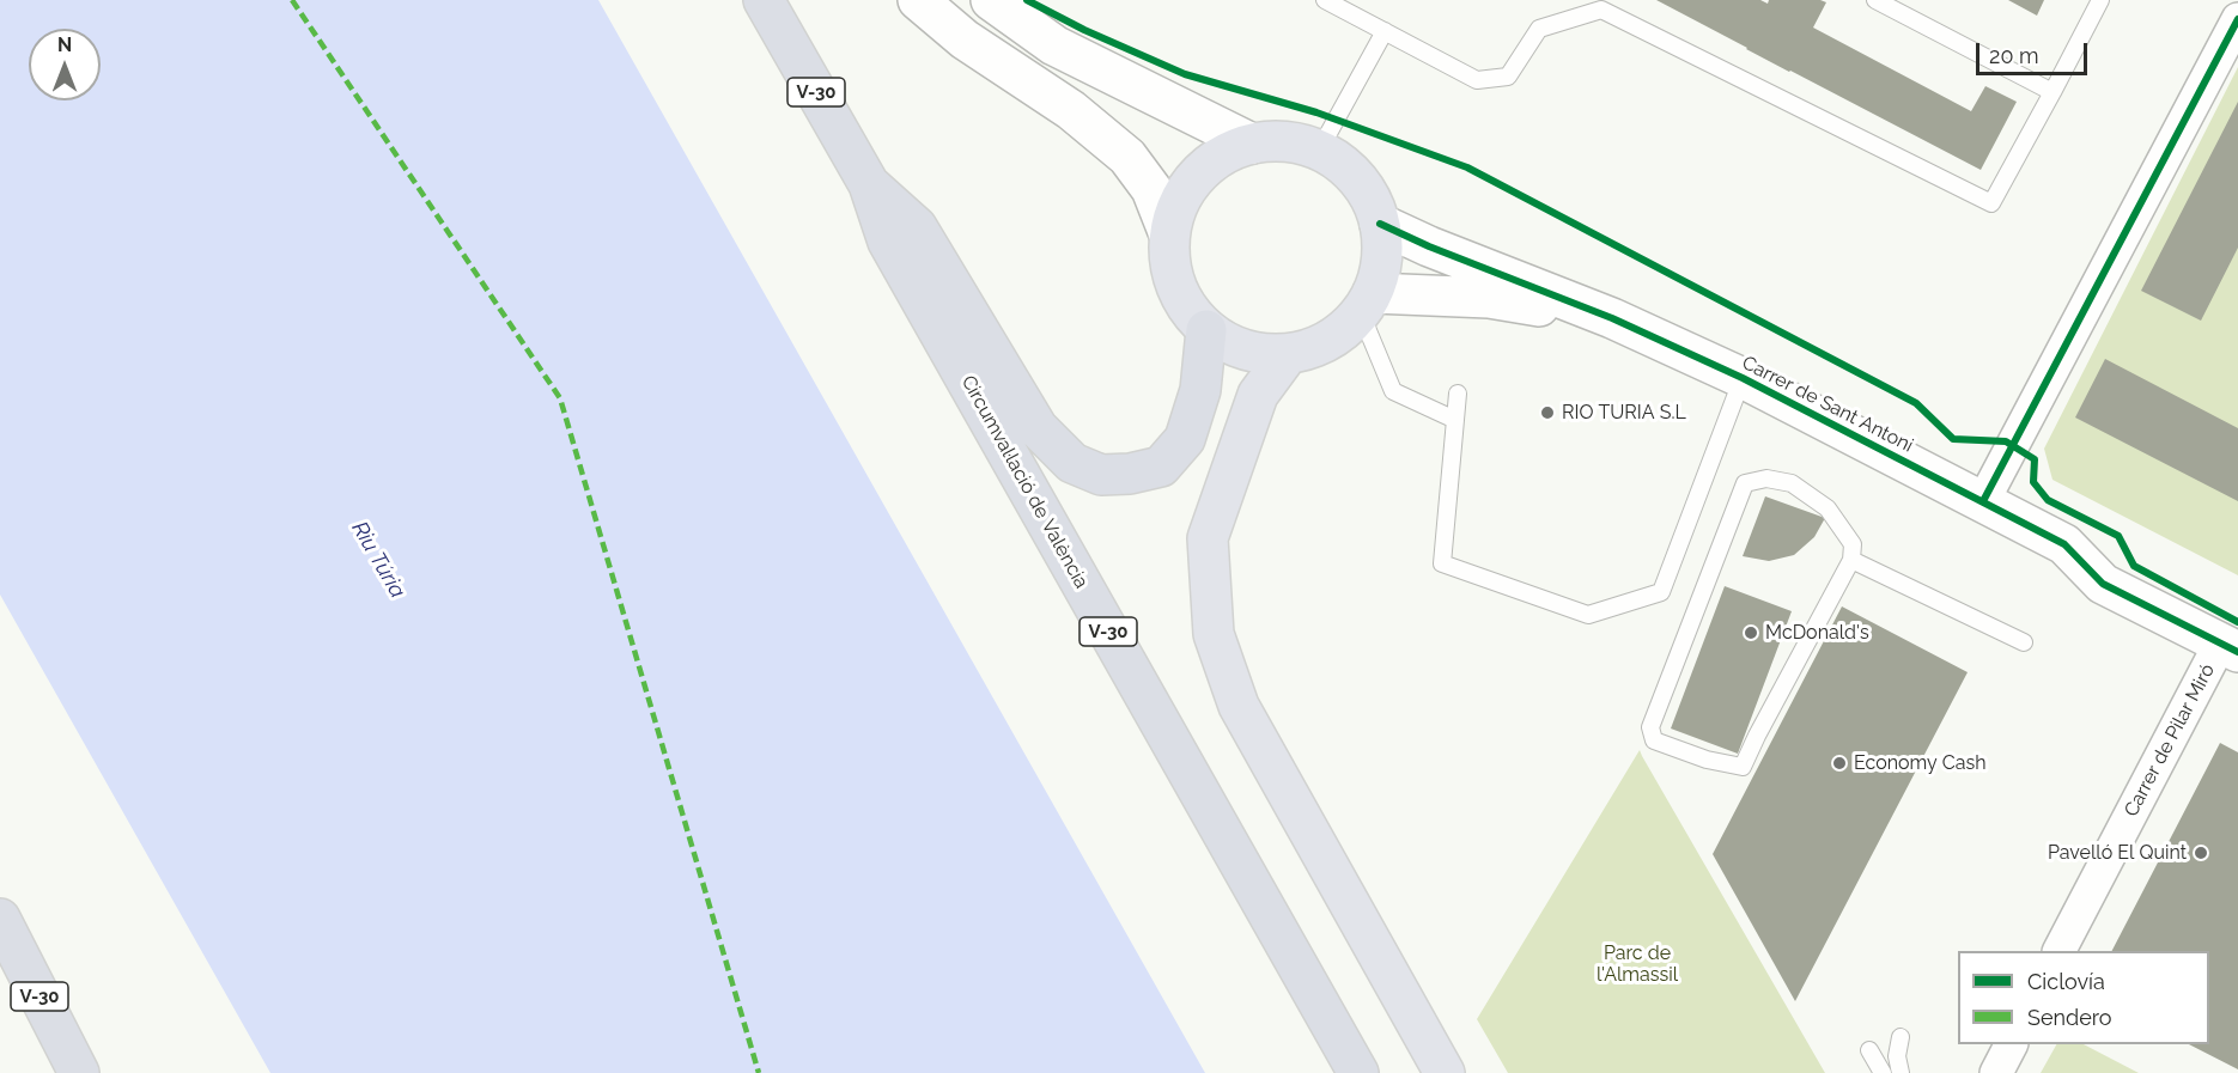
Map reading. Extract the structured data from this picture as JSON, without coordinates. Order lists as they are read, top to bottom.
{
  "streets": {
    "highway": ["V-30", "Circumval·lació de València"],
    "street": ["Carrer de Sant Antoni", "Carrer de Pilar Miró"]
  },
  "crossings": [
    ["Carrer de Sant Antoni", "Carrer de Pilar Miró"]
  ],
  "water": ["Riu Túria"],
  "parks": ["Parc de l'Almassil"],
  "places": [
    "RIO TURIA S.L",
    "McDonald's",
    "Economy Cash",
    "Pavelló El Quint"
  ],
  "legend": ["Ciclovía", "Sendero"],
  "scale_bar": "20 m",
  "north": "top"
}
